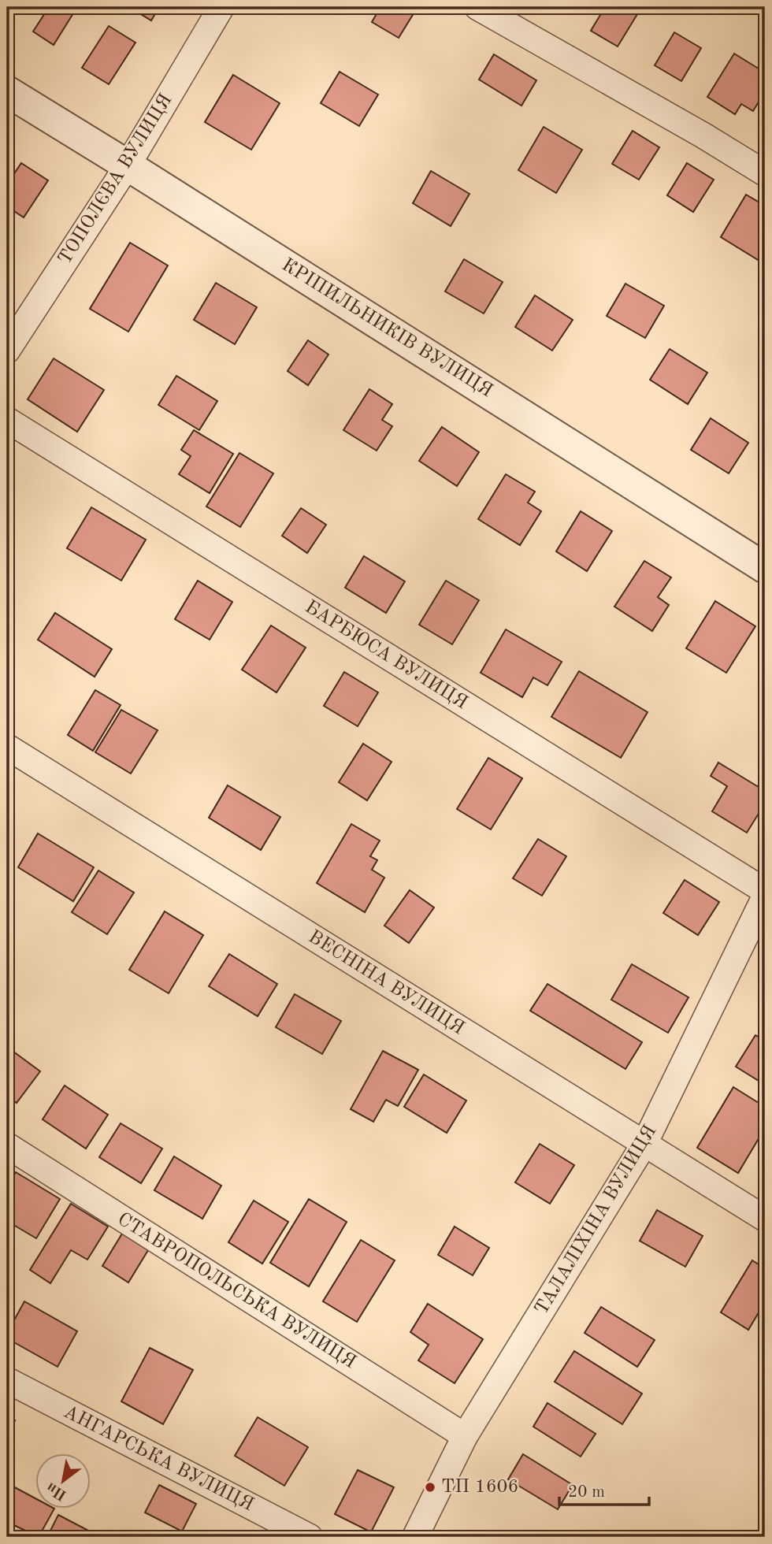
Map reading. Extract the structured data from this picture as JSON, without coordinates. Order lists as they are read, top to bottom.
{
  "streets": {
    "street": [
      "ТОПОЛЄВА ВУЛИЦЯ",
      "КРІПИЛЬНИКІВ ВУЛИЦЯ",
      "БАРБЮСА ВУЛИЦЯ",
      "ВЕСНІНА ВУЛИЦЯ",
      "ТАЛАЛІХІНА ВУЛИЦЯ",
      "СТАВРОПОЛЬСЬКА ВУЛИЦЯ",
      "АНГАРСЬКА ВУЛИЦЯ"
    ]
  },
  "crossings": [
    ["ТОПОЛЄВА ВУЛИЦЯ", "КРІПИЛЬНИКІВ ВУЛИЦЯ"],
    ["ВЕСНІНА ВУЛИЦЯ", "ТАЛАЛІХІНА ВУЛИЦЯ"],
    ["ТАЛАЛІХІНА ВУЛИЦЯ", "СТАВРОПОЛЬСЬКА ВУЛИЦЯ"]
  ],
  "places": ["ТП 1606"],
  "scale_bar": "20 m",
  "north": "bottom left"
}
